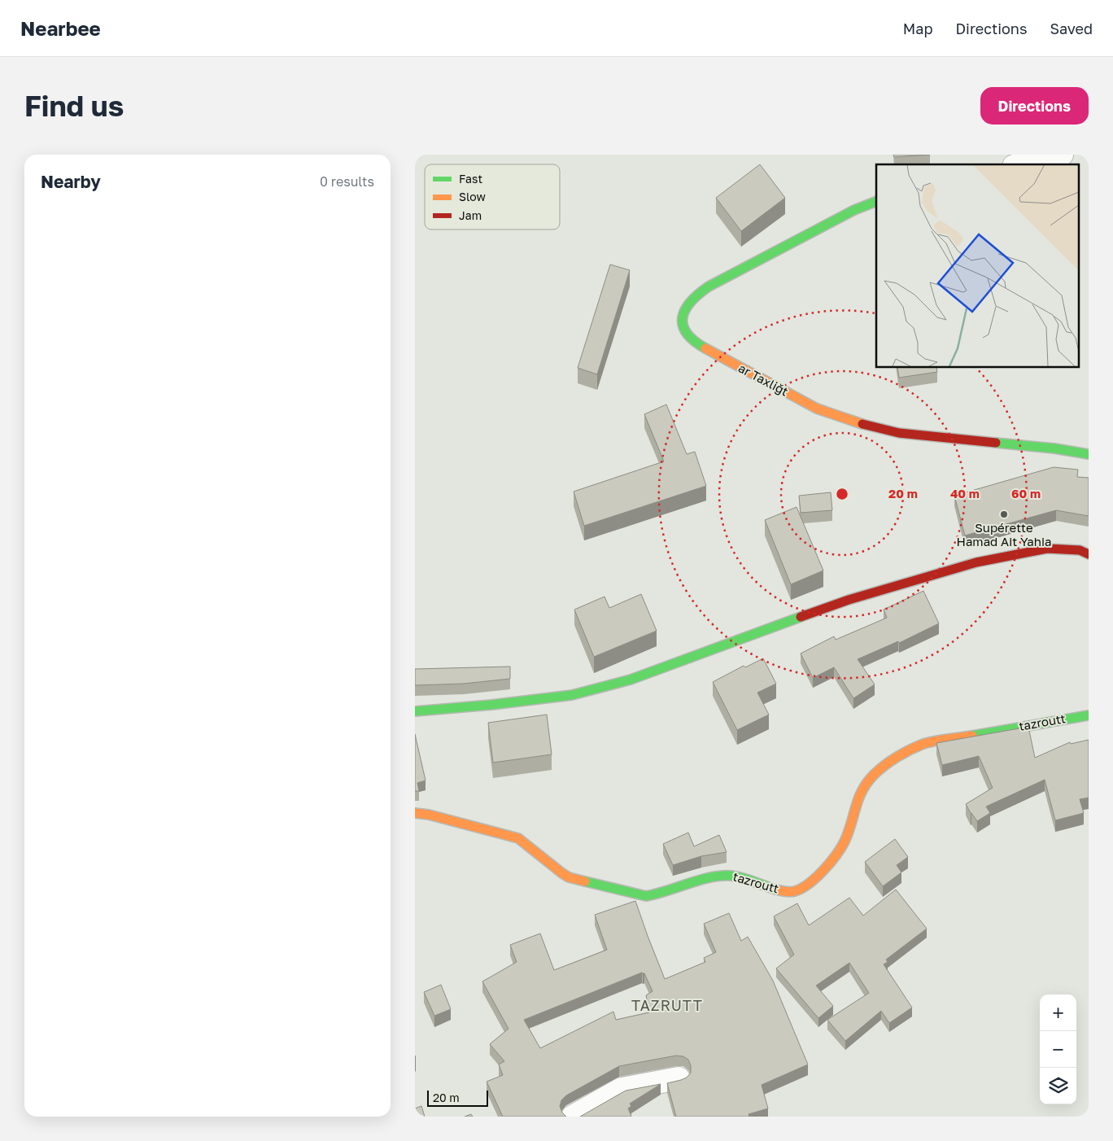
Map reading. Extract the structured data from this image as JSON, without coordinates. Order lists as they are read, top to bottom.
{
  "streets": {
    "street": ["ar Taxliǧt", "tazroutt"]
  },
  "districts": ["TAZRUTT"],
  "places": ["Supérette Hamad Ait Yahia"],
  "legend": ["Fast", "Slow", "Jam"],
  "scale_bar": "20 m",
  "page": {
    "header": "Nearbee",
    "nav": ["Map", "Directions", "Saved"],
    "buttons": "Directions",
    "title": "Find us",
    "heading": ["Nearby", "0 results"],
    "map_buttons": ["+", "−"],
    "scale": "20 m"
  },
  "rings": ["20 m", "40 m", "60 m"]
}
